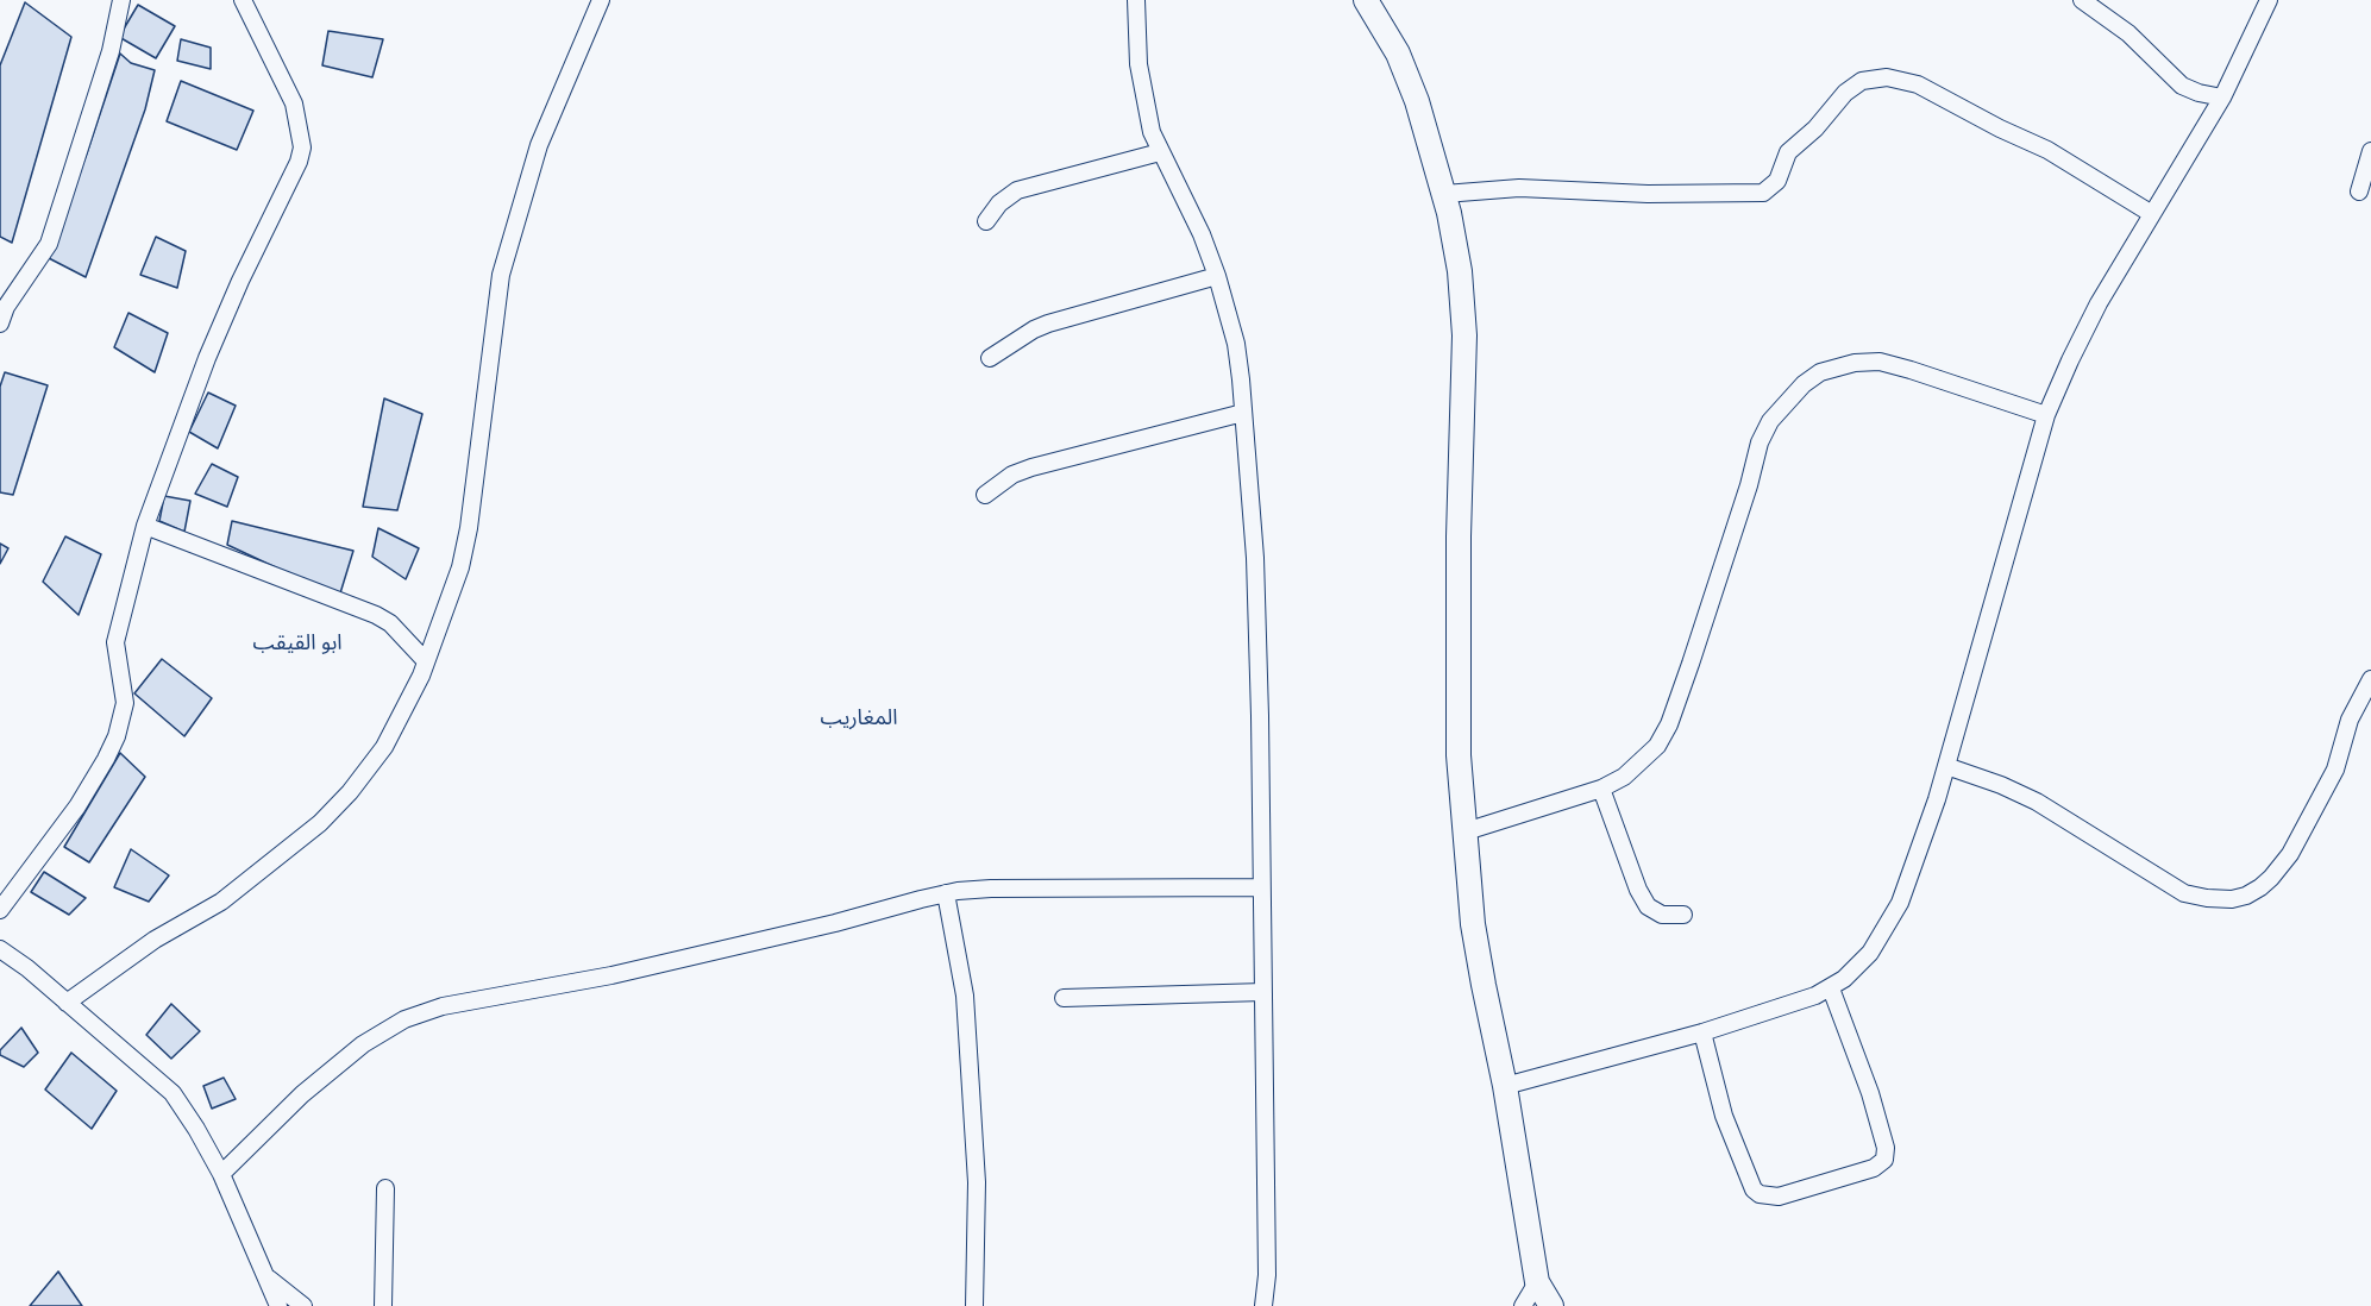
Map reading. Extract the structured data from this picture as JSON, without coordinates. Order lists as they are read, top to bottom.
{
  "districts": ["ابو القيقب", "المغاريب"]
}
